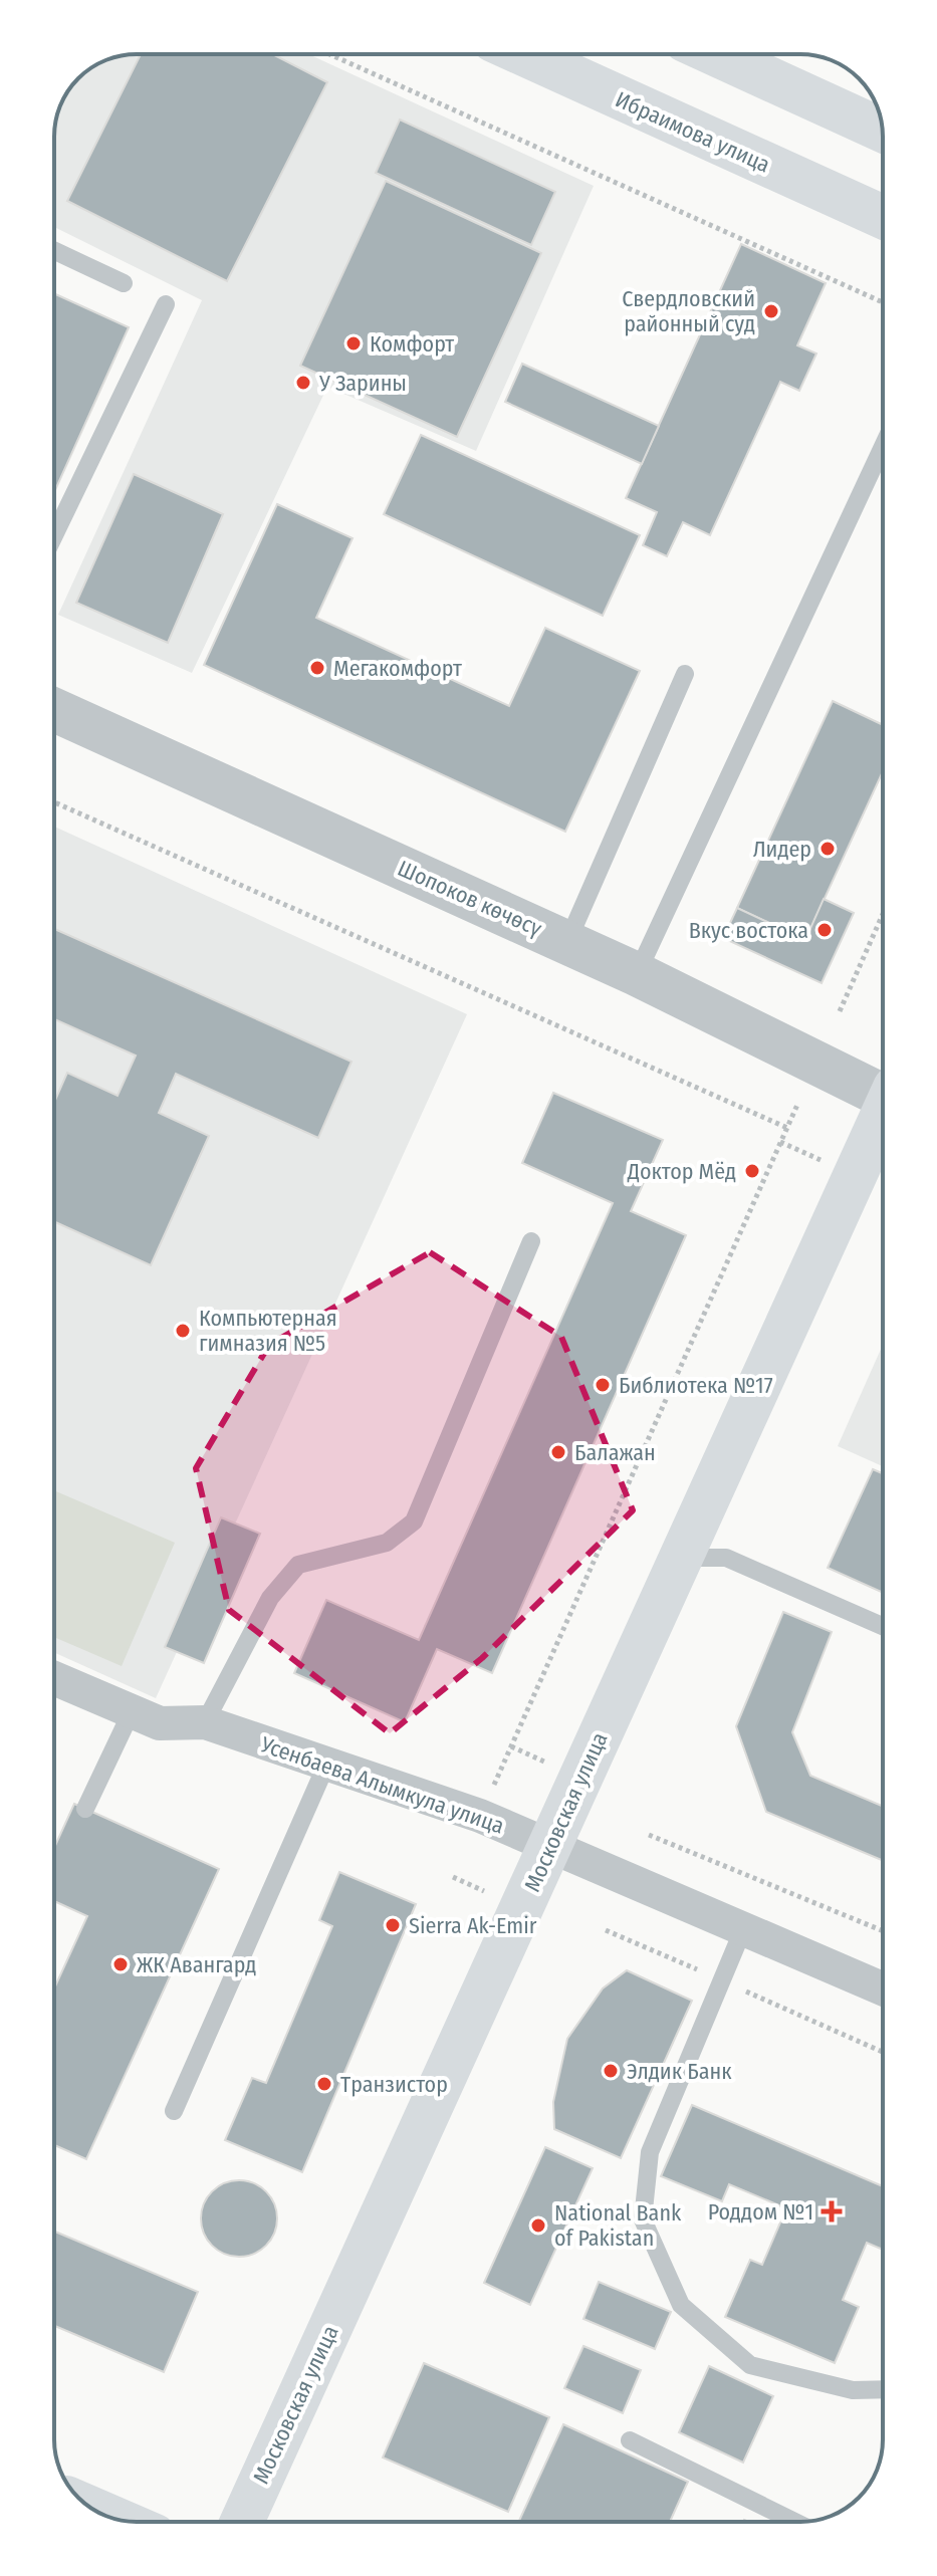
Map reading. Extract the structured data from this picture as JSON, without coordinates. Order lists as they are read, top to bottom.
{
  "streets": {
    "main road": ["Ибраимова улица", "Московская улица"],
    "street": ["Шопоков көчөсү", "Усенбаева Алымкула улица"]
  },
  "crossings": [
    ["Усенбаева Алымкула улица", "Московская улица"]
  ],
  "places": {
    "other": [
      "Свердловский районный суд",
      "Комфорт",
      "У Зарины",
      "Мегакомфорт",
      "Лидер",
      "Вкус востока",
      "Доктор Мёд",
      "Компьютерная гимназия №5",
      "Библиотека №17",
      "Балажан",
      "Sierra Ak-Emir",
      "ЖК Авангард",
      "Элдик Банк",
      "Транзистор",
      "National Bank of Pakistan"
    ],
    "health": ["Роддом №1"]
  }
}
